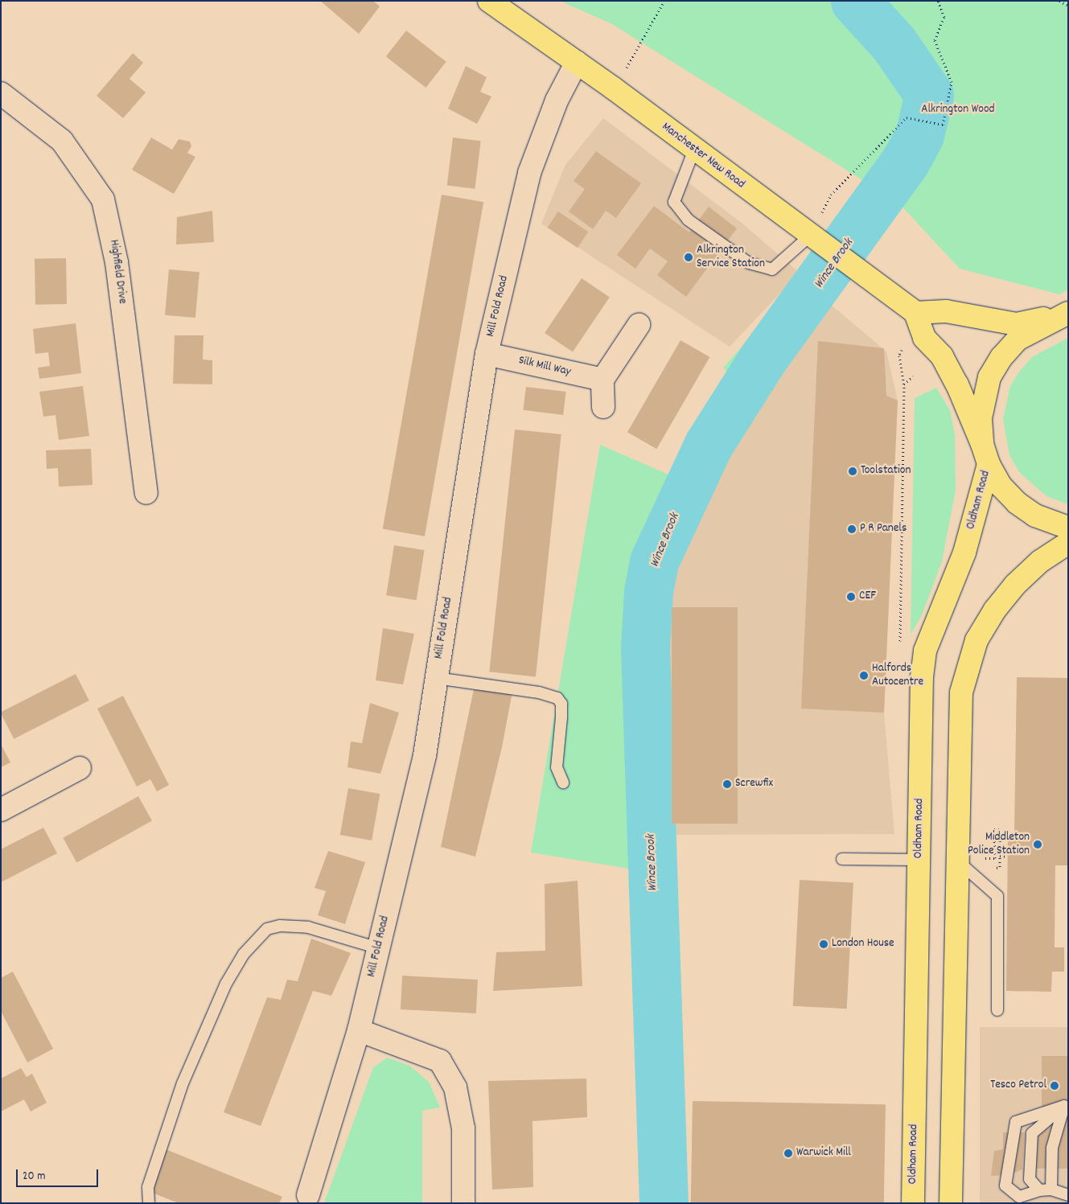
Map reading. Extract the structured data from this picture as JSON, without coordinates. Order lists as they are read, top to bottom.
{
  "streets": {
    "main road": ["Manchester New Road", "Oldham Road"],
    "street": ["Highfield Drive", "Mill Fold Road", "Silk Mill Way"]
  },
  "crossings": [
    ["Manchester New Road", "Mill Fold Road"],
    ["Mill Fold Road", "Silk Mill Way"]
  ],
  "water": ["Wince Brook"],
  "parks": ["Alkrington Wood"],
  "places": [
    "Alkrington Service Station",
    "Toolstation",
    "P R Panels",
    "CEF",
    "Halfords Autocentre",
    "Screwfix",
    "Middleton Police Station",
    "London House",
    "Tesco Petrol",
    "Warwick Mill"
  ],
  "scale_bar": "20 m"
}
